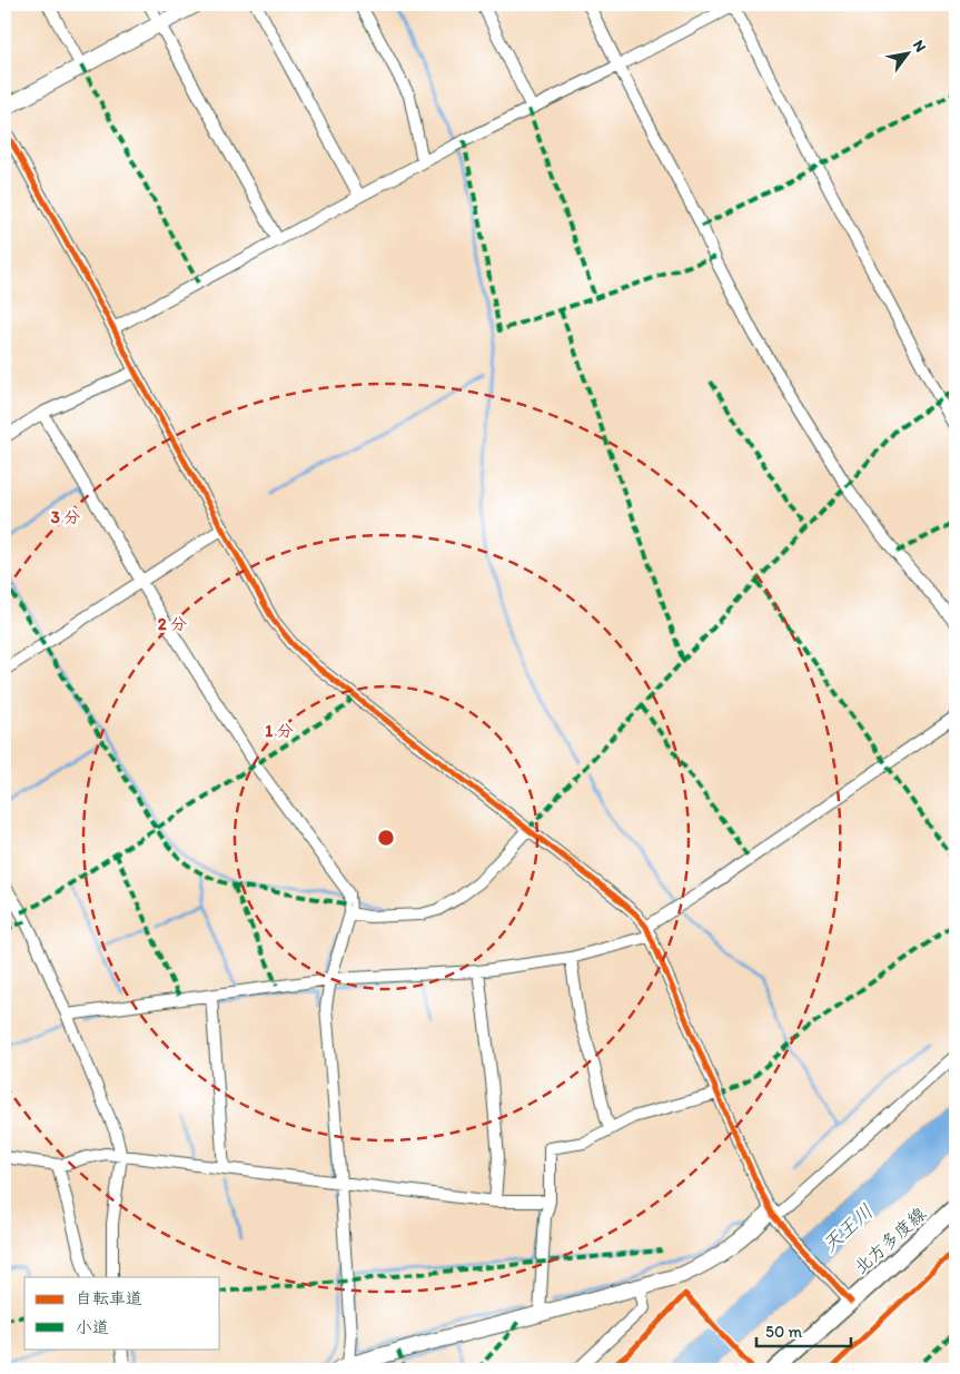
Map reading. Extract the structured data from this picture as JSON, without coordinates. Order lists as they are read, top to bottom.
{
  "streets": {
    "main road": ["北方多度線"]
  },
  "water": ["天王川"],
  "legend": ["自転車道", "小道"],
  "scale_bar": "50 m",
  "north": "top right",
  "rings": ["3 分", "2 分", "1 分"]
}
